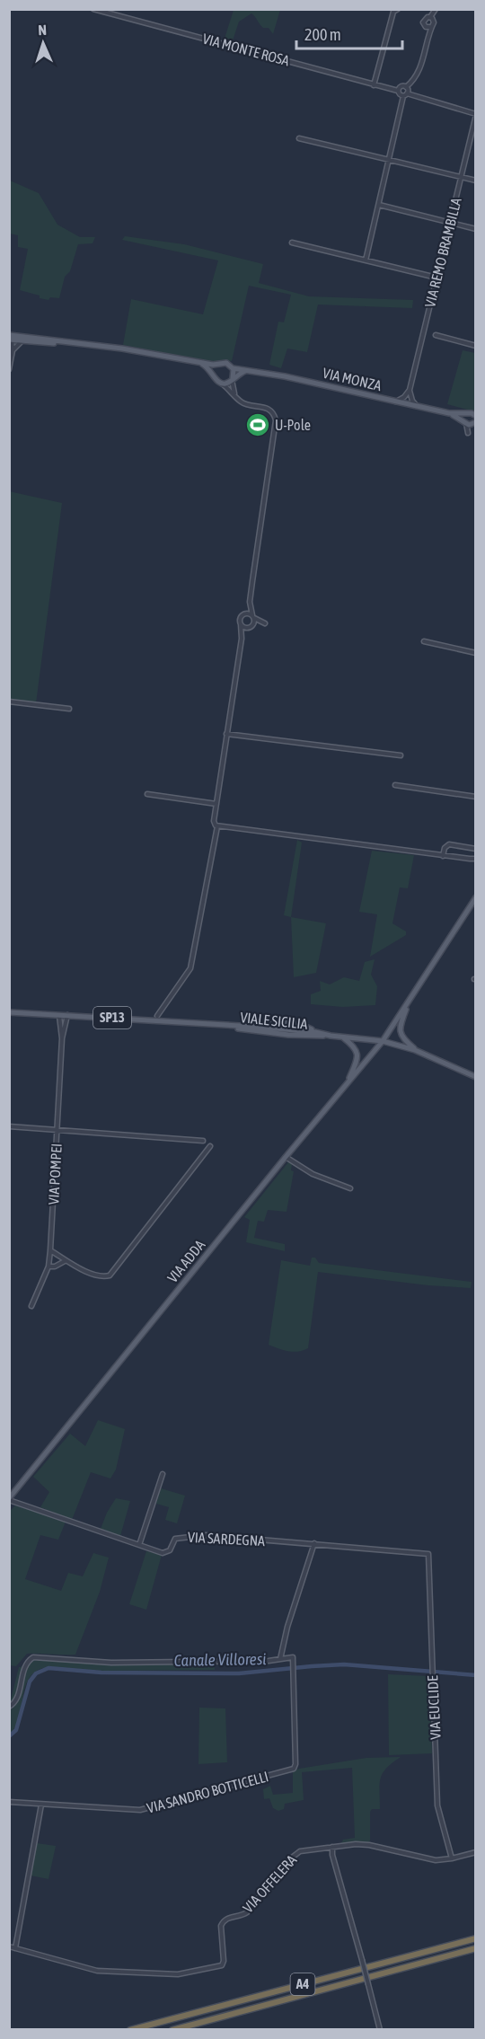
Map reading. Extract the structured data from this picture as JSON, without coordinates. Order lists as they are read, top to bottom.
{
  "streets": {
    "highway": ["A4"],
    "main road": [
      "VIA MONZA",
      "SP13",
      "VIALE SICILIA",
      "VIA ADDA"
    ],
    "street": [
      "VIA MONTE ROSA",
      "VIA REMO BRAMBILLA",
      "VIA POMPEI",
      "VIA SARDEGNA",
      "VIA EUCLIDE",
      "VIA SANDRO BOTTICELLI",
      "VIA OFFELERA"
    ]
  },
  "crossings": [
    ["VIA MONTE ROSA", "VIA REMO BRAMBILLA"],
    ["SP13", "VIALE SICILIA"],
    ["SP13", "VIA ADDA"],
    ["VIALE SICILIA", "VIA POMPEI"],
    ["VIALE SICILIA", "VIA ADDA"],
    ["VIA ADDA", "VIA SARDEGNA"],
    ["VIA SARDEGNA", "VIA EUCLIDE"]
  ],
  "water": ["Canale Villoresi"],
  "places": {
    "sports": ["U-Pole"]
  },
  "scale_bar": "200 m",
  "north": "top"
}
